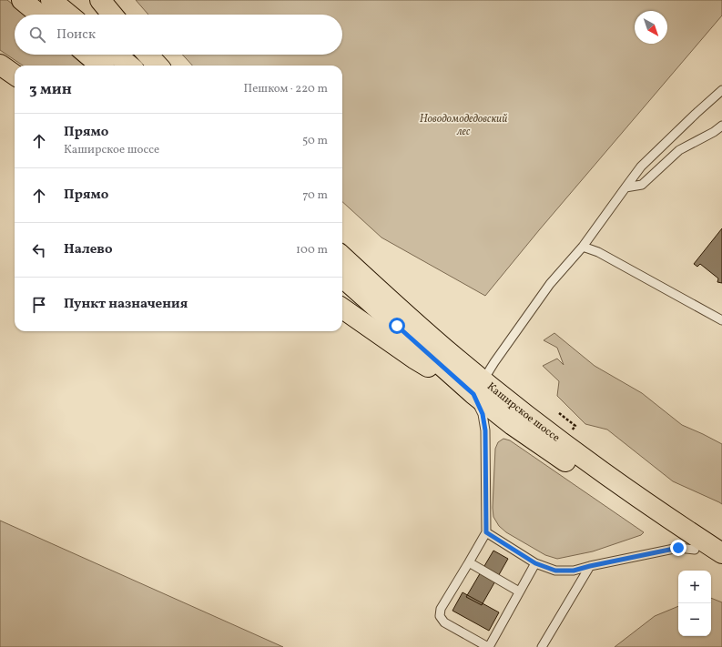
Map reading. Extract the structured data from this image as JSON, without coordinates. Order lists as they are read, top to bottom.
{
  "streets": {
    "main road": ["Каширское шоссе"]
  },
  "parks": ["Новодомодедовский лес"],
  "north": "bottom right",
  "page": {
    "search": "Поиск",
    "heading": ["3 мин", "Пешком · 220 m"],
    "list": [
      ["Прямо", "Каширское шоссе", "50 m"],
      ["Прямо", "70 m"],
      ["Налево", "100 m"],
      "Пункт назначения"
    ],
    "map_buttons": ["+", "−"]
  }
}
